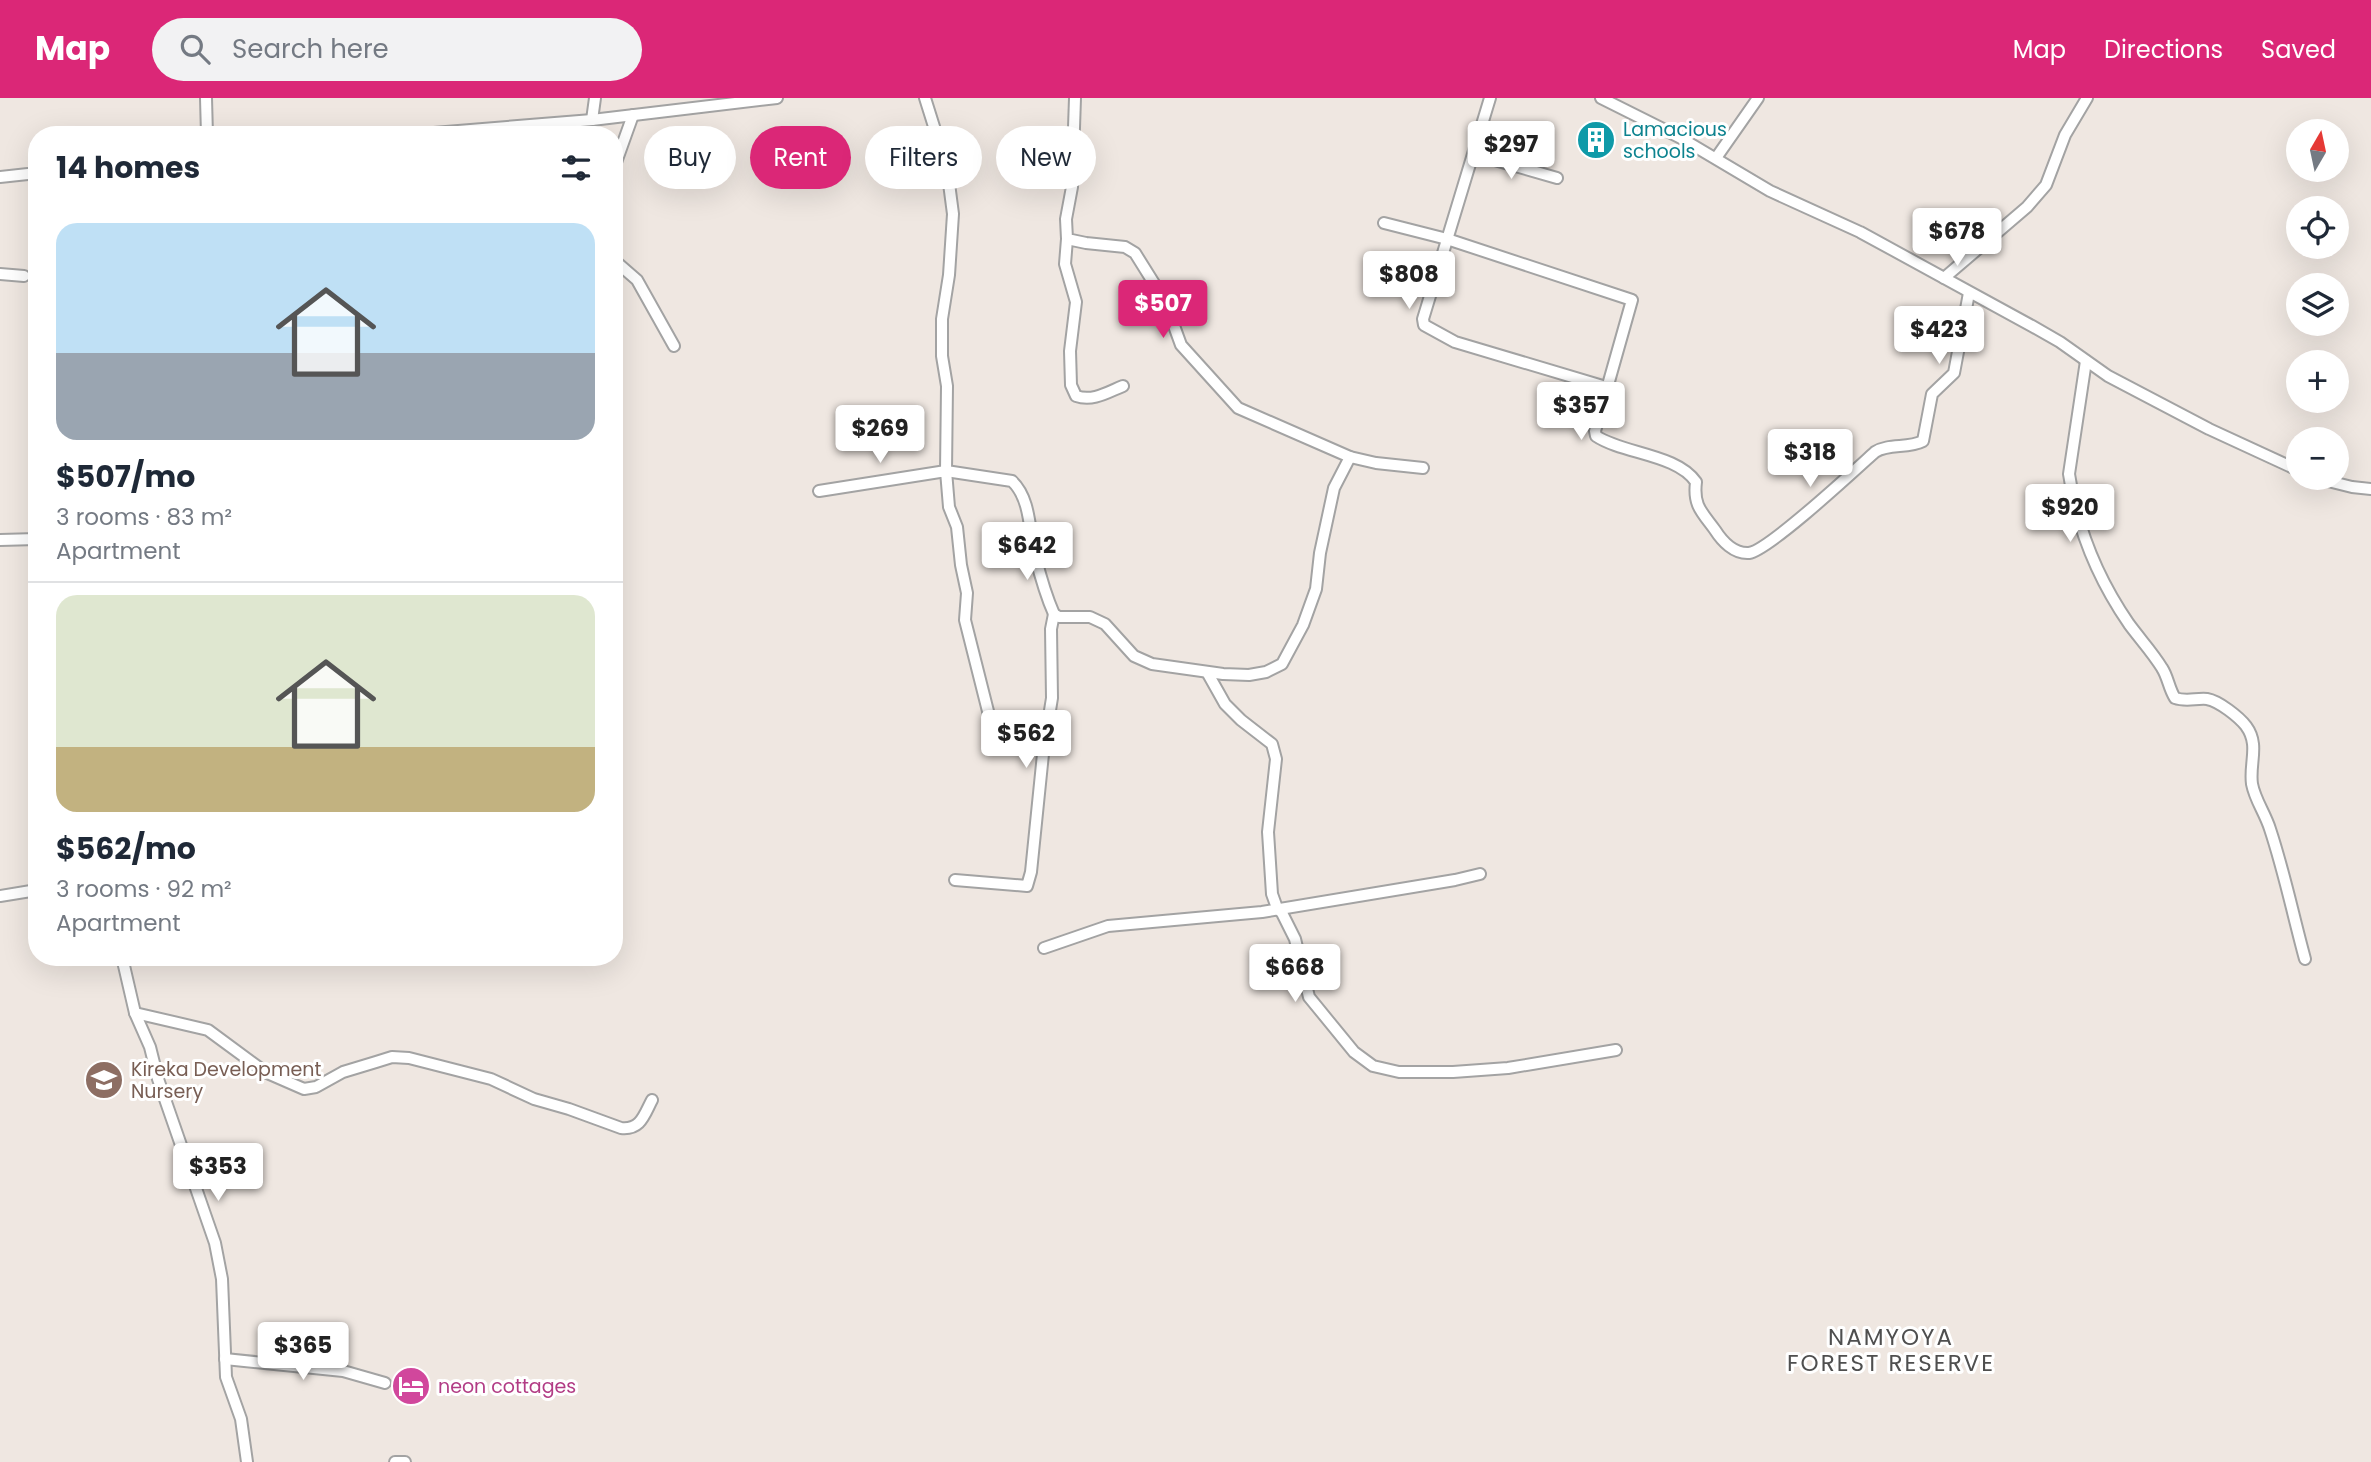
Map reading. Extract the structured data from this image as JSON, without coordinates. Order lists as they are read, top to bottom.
{
  "districts": ["NAMYOYA FOREST RESERVE"],
  "places": {
    "building": ["Lamacious schools"],
    "school or university": ["Kireka Development Nursery"],
    "hotel": ["neon cottages"]
  },
  "north": "top",
  "page": {
    "header": "Map",
    "search": "Search here",
    "nav": ["Map", "Directions", "Saved"],
    "map_buttons": ["+", "−"],
    "price": [
      "$297",
      "$678",
      "$808",
      "$507",
      "$423",
      "$357",
      "$269",
      "$318",
      "$920",
      "$642",
      "$562",
      "$668",
      "$353",
      "$365"
    ],
    "chip": [
      "Buy",
      "Rent",
      "Filters",
      "New"
    ],
    "heading": "14 homes",
    "list": [
      {
        "name": "$507/mo",
        "note": "3 rooms · 83 m² · Apartment"
      },
      {
        "name": "$562/mo",
        "note": "3 rooms · 92 m² · Apartment"
      }
    ]
  }
}
